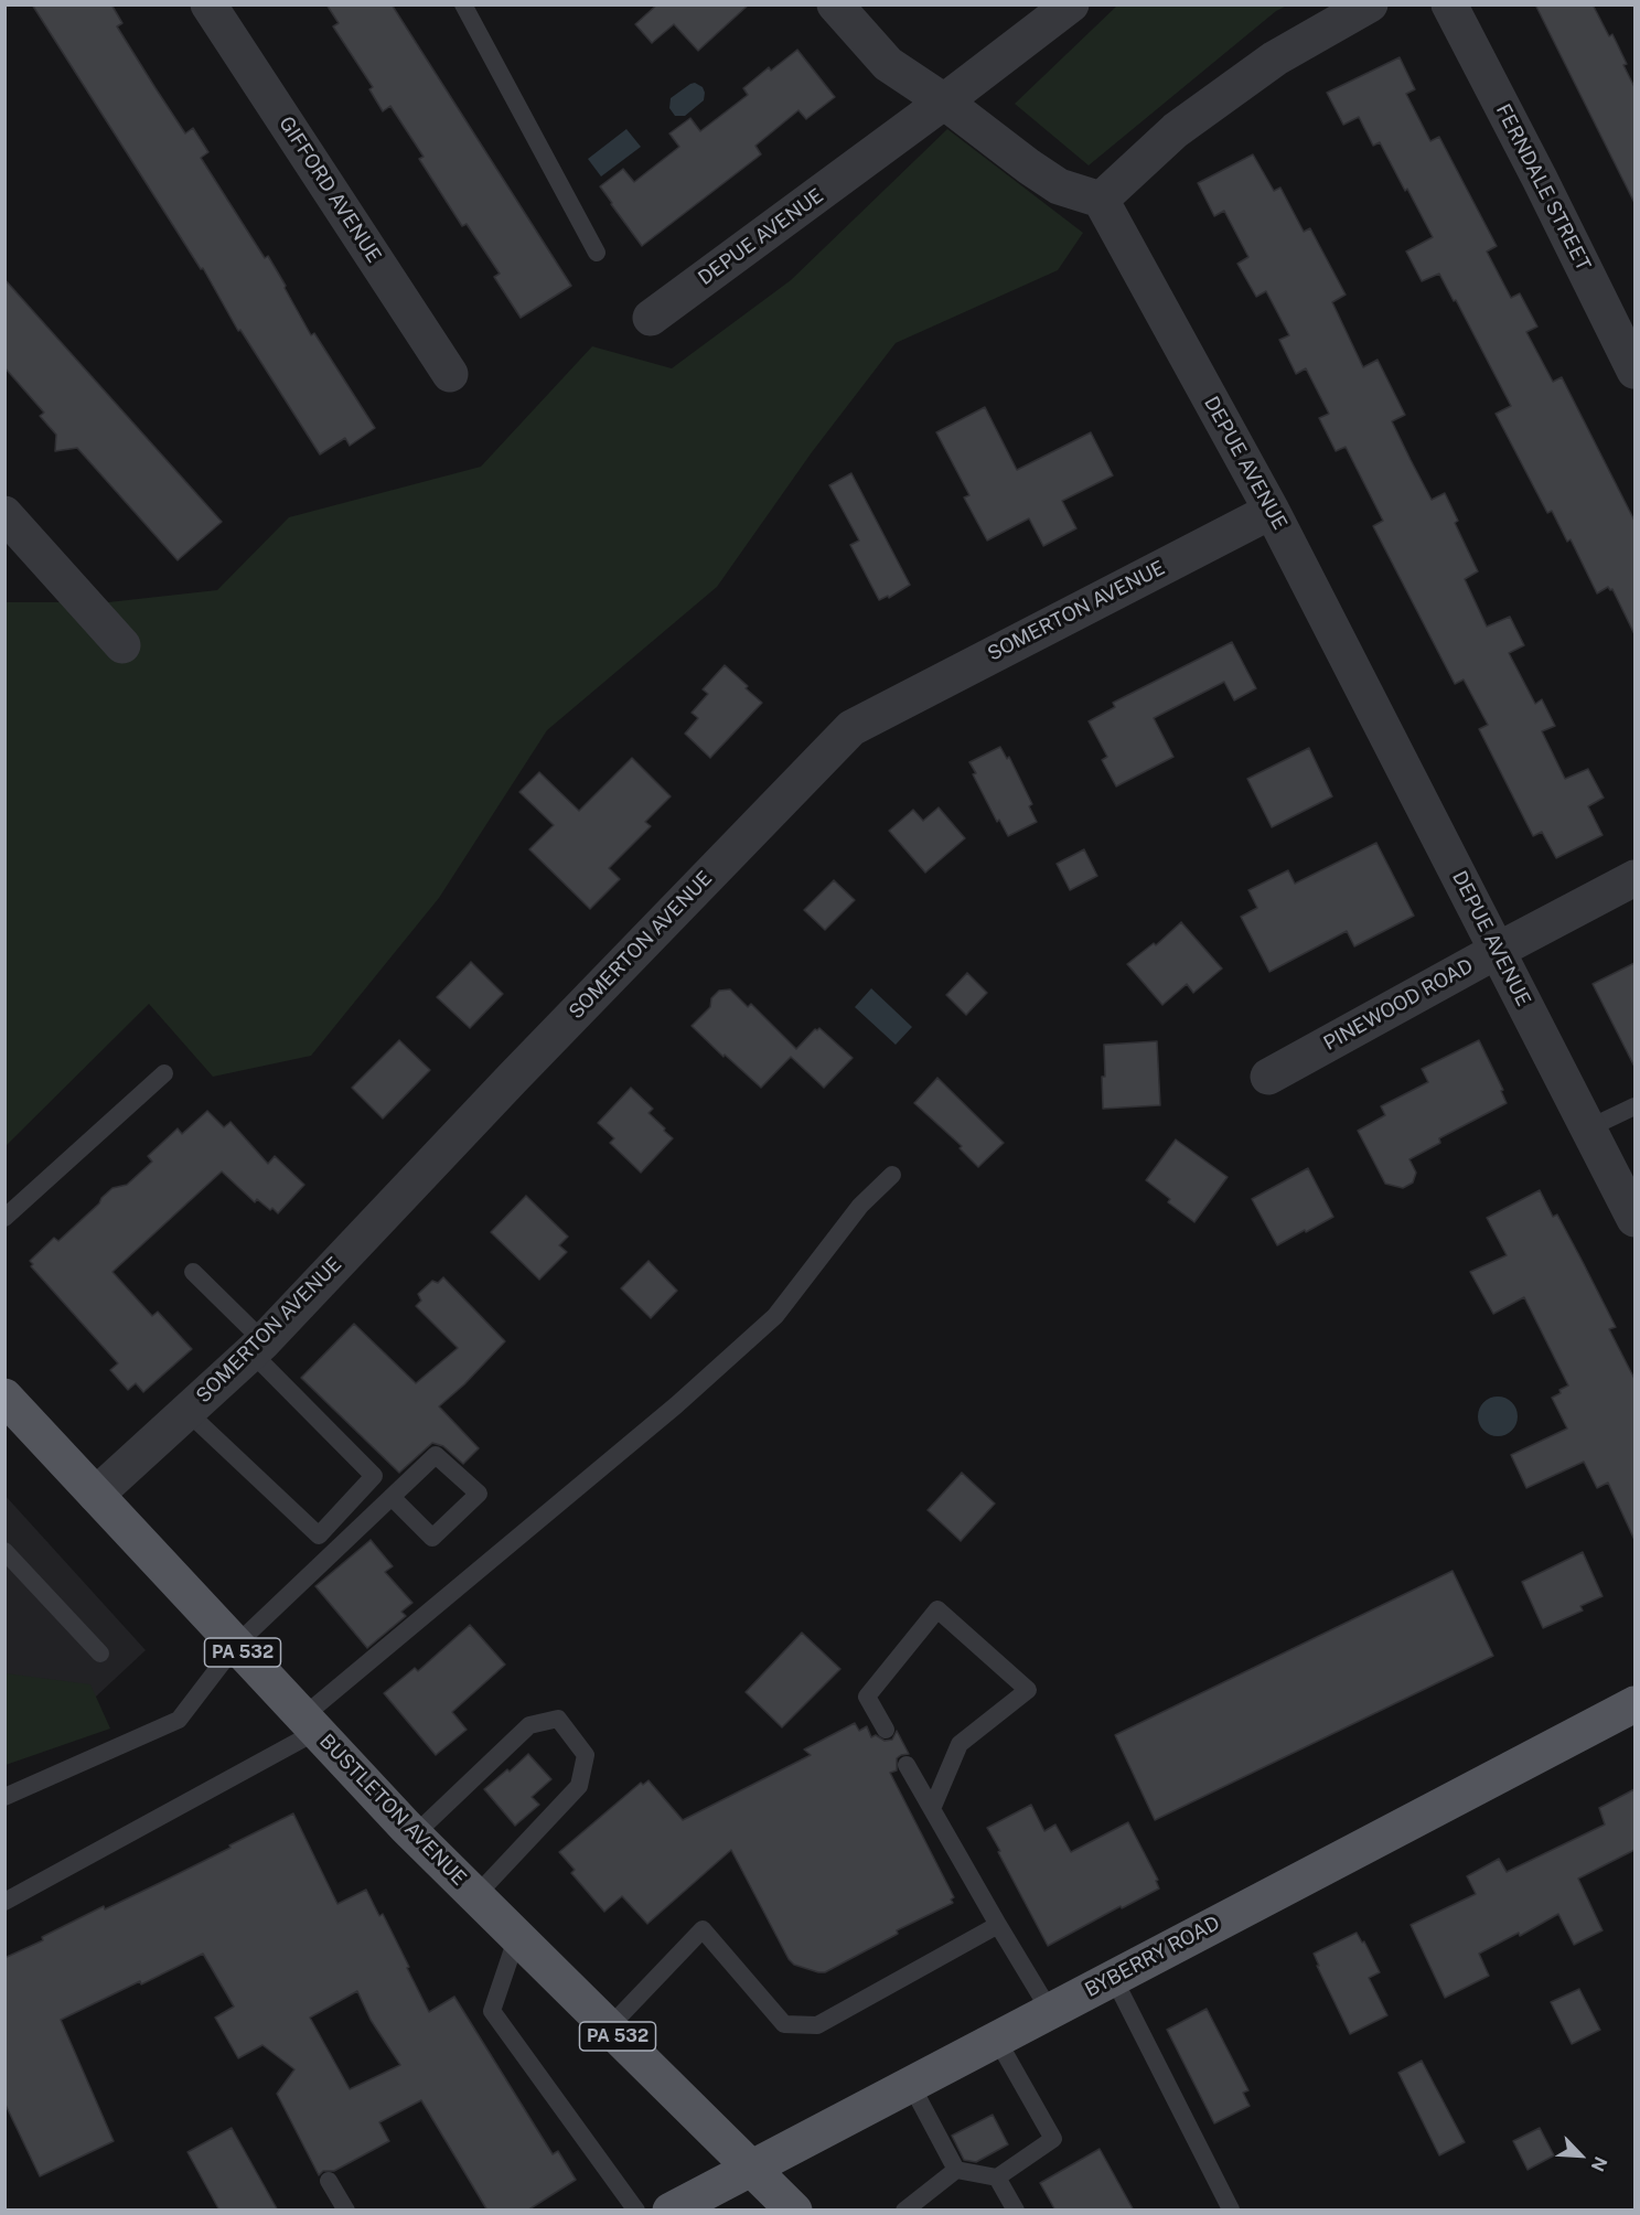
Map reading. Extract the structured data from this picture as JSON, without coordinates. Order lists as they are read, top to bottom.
{
  "streets": {
    "main road": ["PA 532", "BUSTLETON AVENUE", "BYBERRY ROAD"],
    "street": [
      "FERNDALE STREET",
      "GIFFORD AVENUE",
      "DEPUE AVENUE",
      "SOMERTON AVENUE",
      "PINEWOOD ROAD"
    ]
  },
  "crossings": [
    ["DEPUE AVENUE", "SOMERTON AVENUE"],
    ["DEPUE AVENUE", "PINEWOOD ROAD"],
    ["SOMERTON AVENUE", "BUSTLETON AVENUE"],
    ["BUSTLETON AVENUE", "BYBERRY ROAD"]
  ],
  "north": "bottom right"
}
